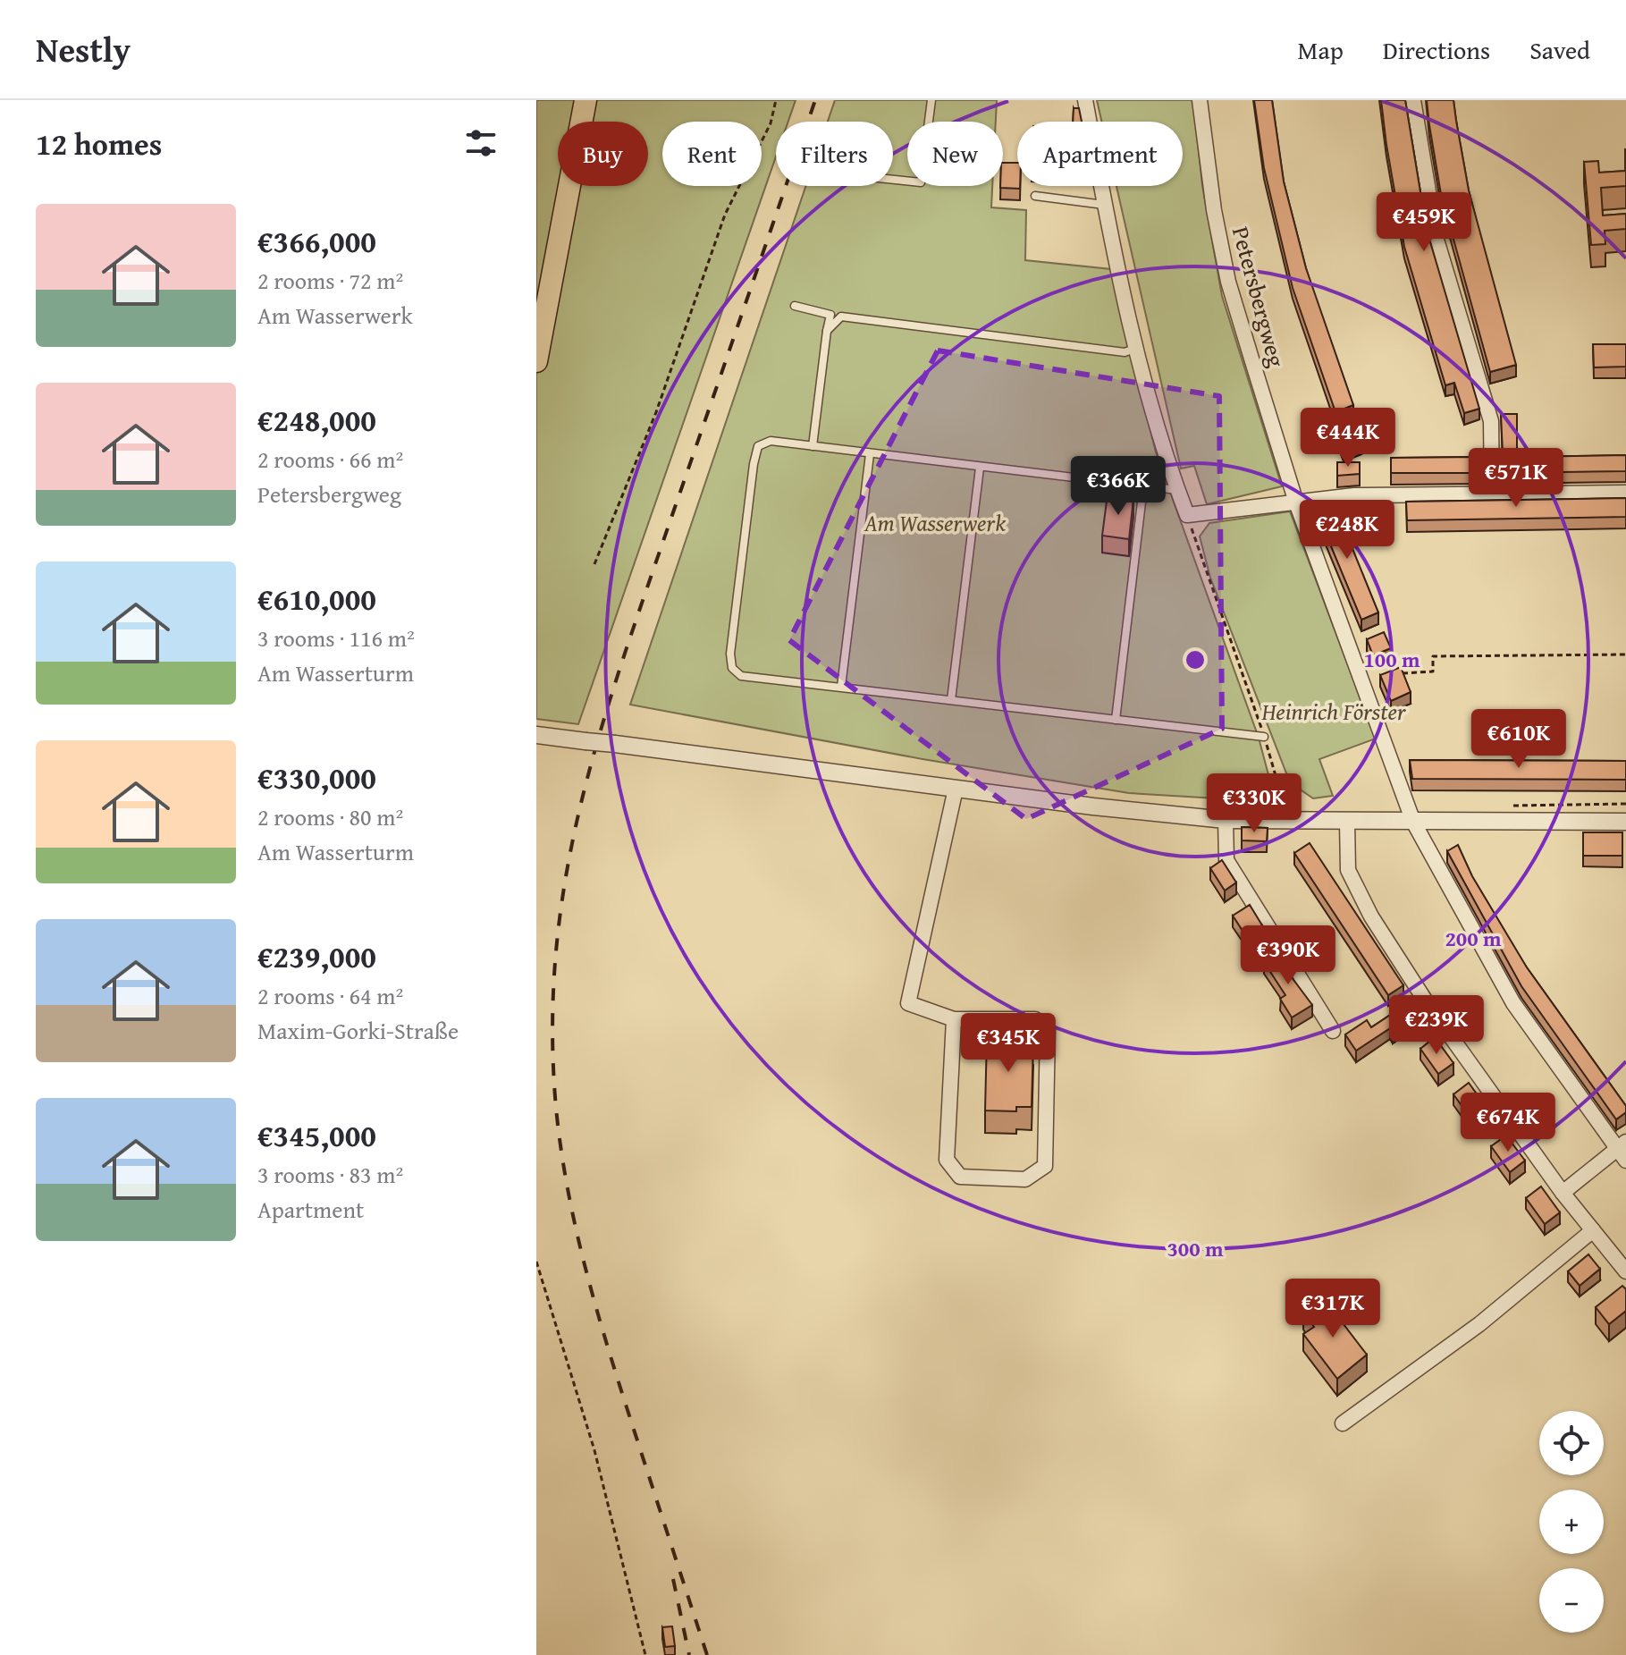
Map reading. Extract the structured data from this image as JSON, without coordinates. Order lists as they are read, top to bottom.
{
  "streets": {
    "street": ["Petersbergweg"]
  },
  "parks": ["Am Wasserwerk", "Heinrich Förster"],
  "page": {
    "header": "Nestly",
    "nav": ["Map", "Directions", "Saved"],
    "heading": "12 homes",
    "chip": [
      "Buy",
      "Rent",
      "Filters",
      "New",
      "Apartment"
    ],
    "list": [
      {
        "name": "€366,000",
        "note": "2 rooms · 72 m² · Am Wasserwerk"
      },
      {
        "name": "€248,000",
        "note": "2 rooms · 66 m² · Petersbergweg"
      },
      {
        "name": "€610,000",
        "note": "3 rooms · 116 m² · Am Wasserturm"
      },
      {
        "name": "€330,000",
        "note": "2 rooms · 80 m² · Am Wasserturm"
      },
      {
        "name": "€239,000",
        "note": "2 rooms · 64 m² · Maxim-Gorki-Straße"
      },
      {
        "name": "€345,000",
        "note": "3 rooms · 83 m² · Apartment"
      }
    ],
    "price": [
      "€459K",
      "€444K",
      "€571K",
      "€366K",
      "€248K",
      "€610K",
      "€330K",
      "€390K",
      "€239K",
      "€345K",
      "€674K",
      "€317K"
    ],
    "map_buttons": ["+", "−"]
  },
  "rings": ["100 m", "200 m", "300 m"]
}
